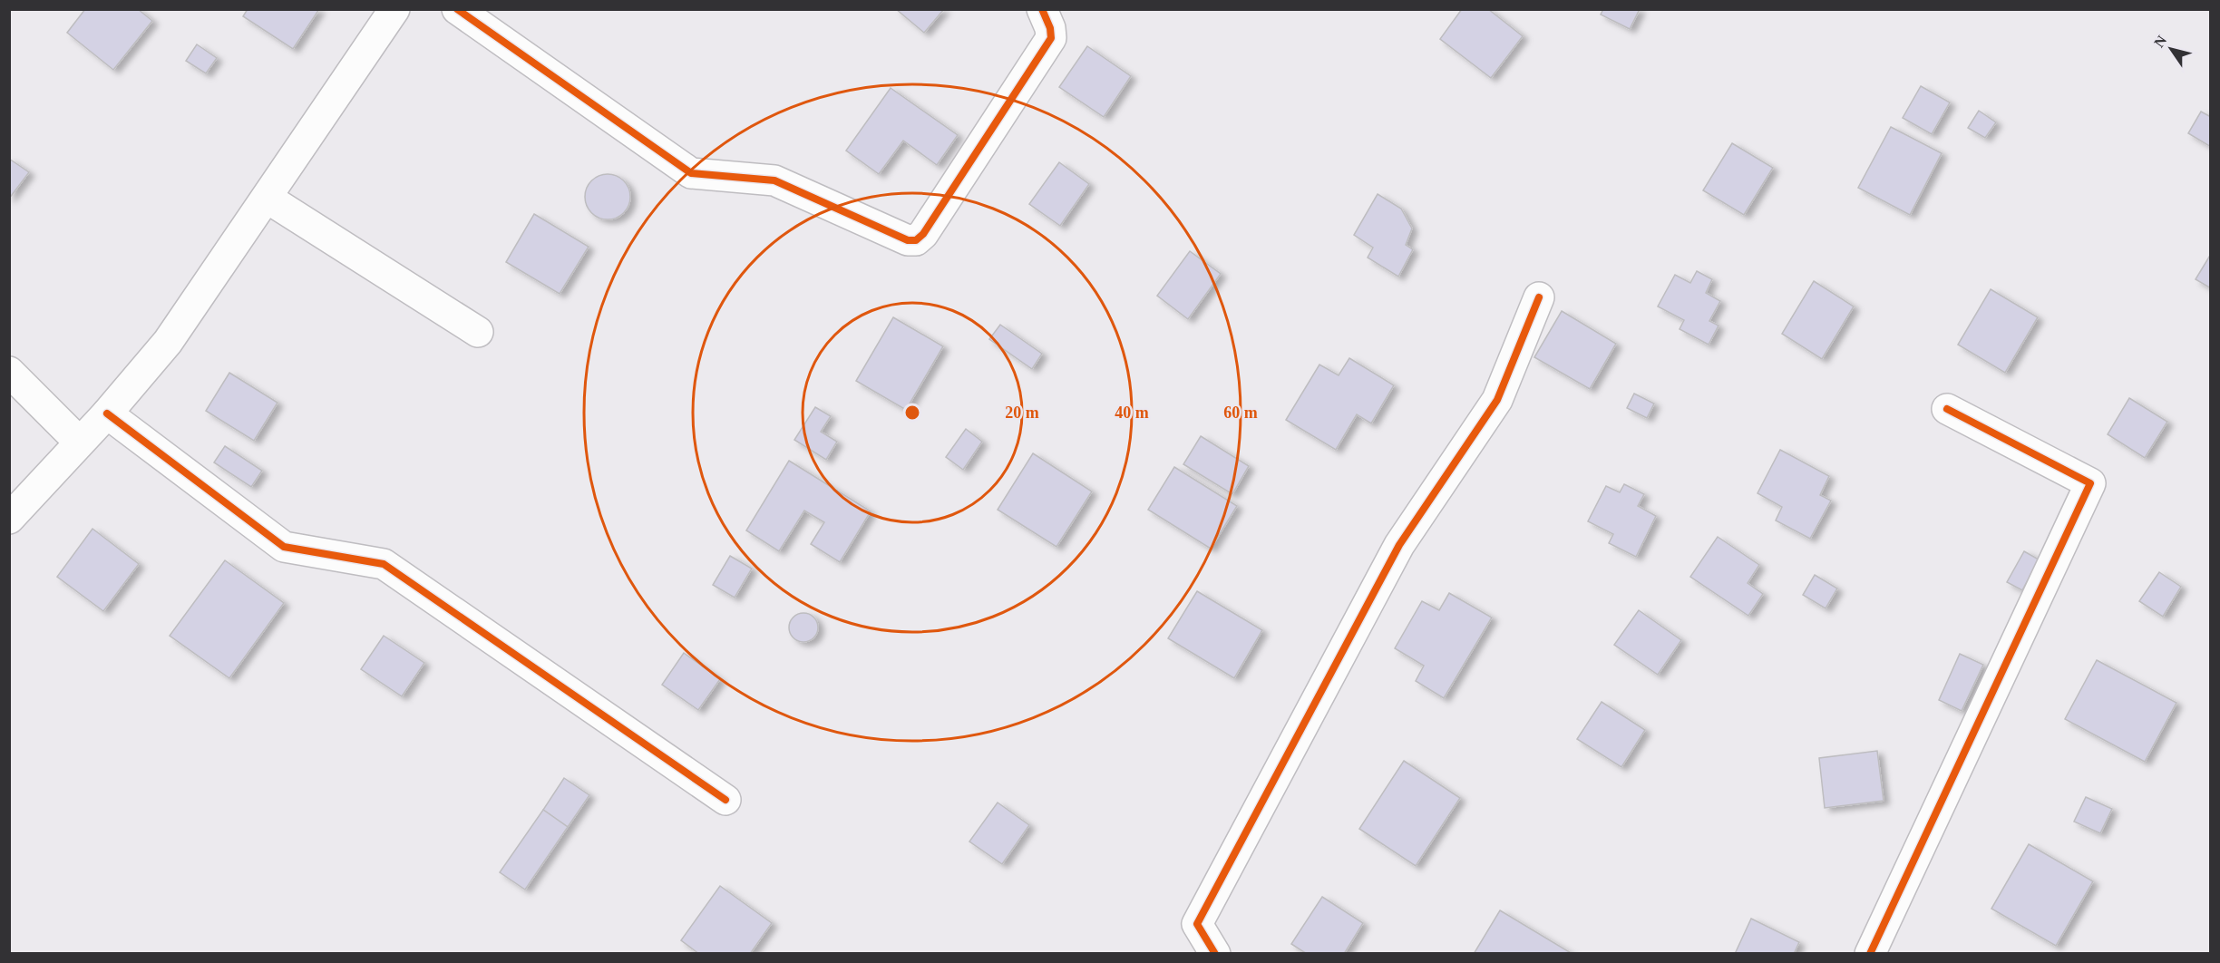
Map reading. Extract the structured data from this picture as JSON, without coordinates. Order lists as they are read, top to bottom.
{
  "north": "top left",
  "rings": ["20 m", "40 m", "60 m"]
}
